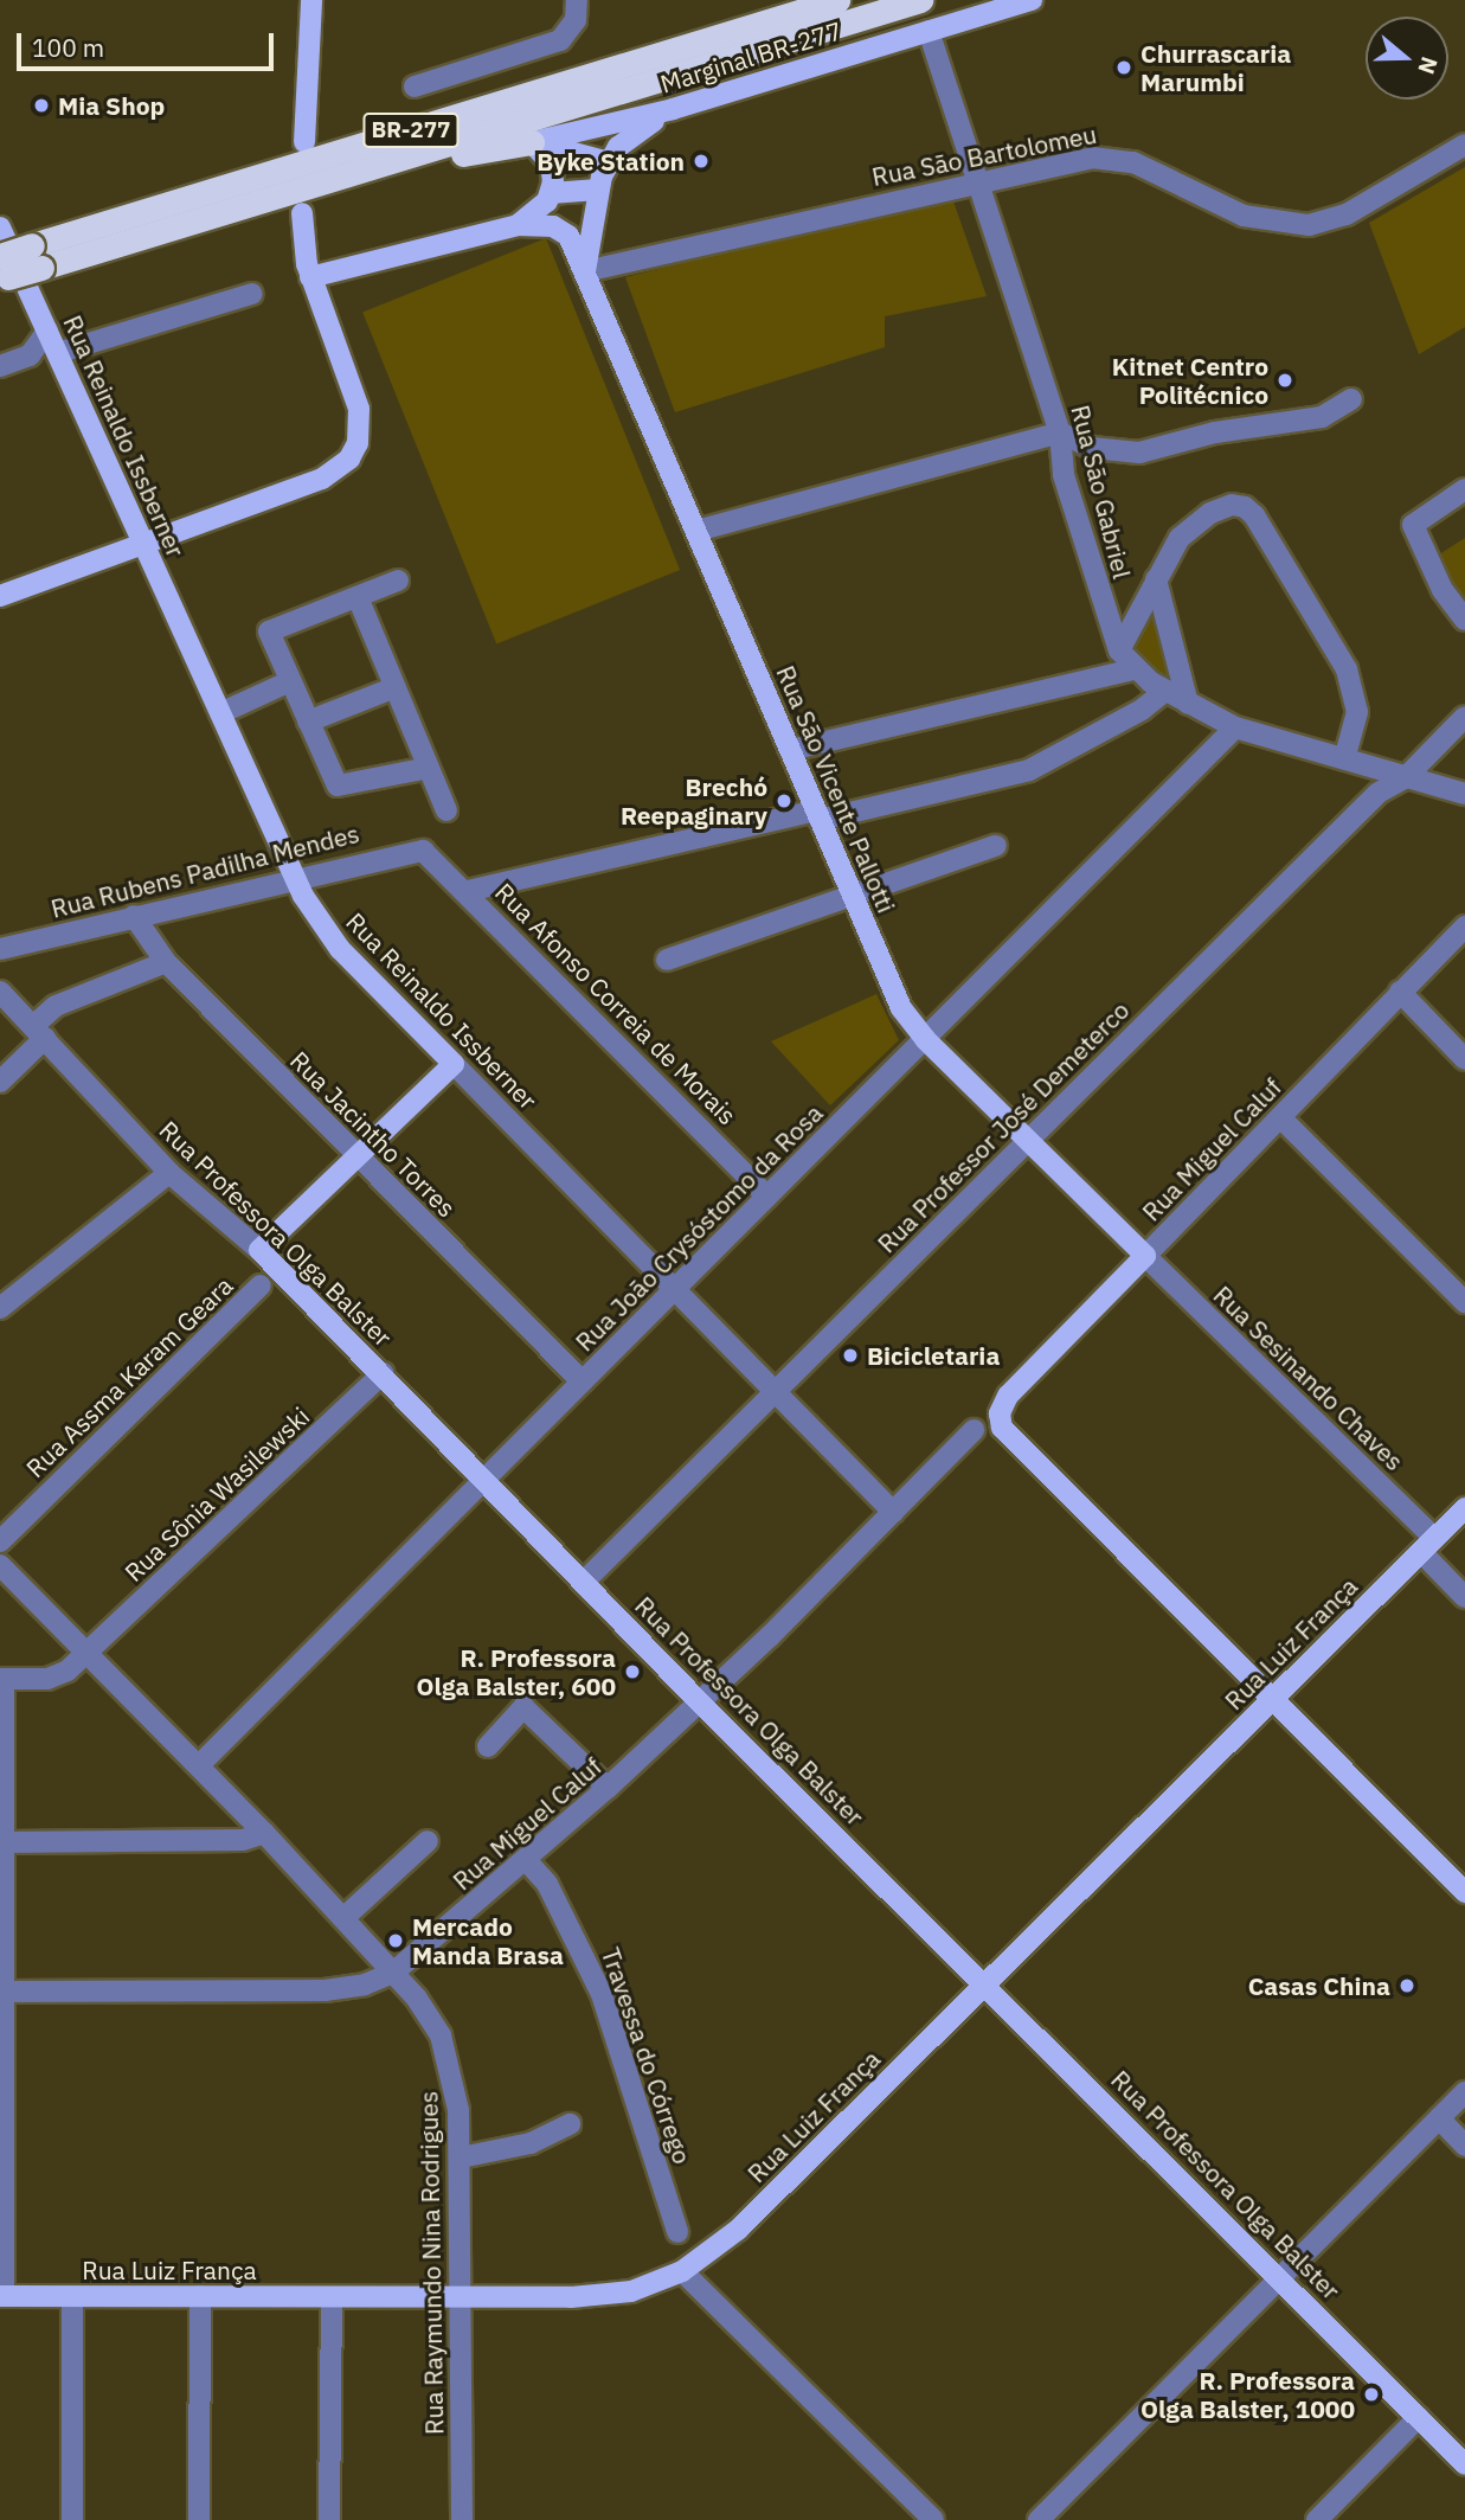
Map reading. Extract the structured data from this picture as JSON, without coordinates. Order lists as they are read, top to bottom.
{
  "streets": {
    "highway": ["BR-277"],
    "main road": [
      "Marginal BR-277",
      "Rua Reinaldo Issberner",
      "Rua São Vicente Pallotti",
      "Rua Miguel Caluf",
      "Rua Professora Olga Balster",
      "Rua Luiz França"
    ],
    "street": [
      "Rua São Bartolomeu",
      "Rua São Gabriel",
      "Rua Rubens Padilha Mendes",
      "Rua Afonso Correia de Morais",
      "Rua Professor José Demeterco",
      "Rua Jacintho Torres",
      "Rua João Crysóstomo da Rosa",
      "Rua Assma Karam Geara",
      "Rua Sesinando Chaves",
      "Rua Sônia Wasilewski",
      "Travessa do Córrego",
      "Rua Raymundo Nina Rodrigues"
    ]
  },
  "crossings": [
    ["Marginal BR-277", "Rua São Gabriel"],
    ["BR-277", "Rua Reinaldo Issberner"],
    ["Rua São Bartolomeu", "Rua São Gabriel"],
    ["Rua São Bartolomeu", "Rua São Vicente Pallotti"],
    ["Rua Reinaldo Issberner", "Rua Rubens Padilha Mendes"],
    ["Rua Reinaldo Issberner", "Rua Professor José Demeterco"],
    ["Rua Reinaldo Issberner", "Rua Miguel Caluf"],
    ["Rua Reinaldo Issberner", "Rua João Crysóstomo da Rosa"],
    ["Rua São Gabriel", "Rua Professor José Demeterco"],
    ["Rua São Gabriel", "Rua João Crysóstomo da Rosa"],
    ["Rua São Vicente Pallotti", "Rua Professor José Demeterco"],
    ["Rua São Vicente Pallotti", "Rua Miguel Caluf"],
    ["Rua São Vicente Pallotti", "Rua João Crysóstomo da Rosa"],
    ["Rua São Vicente Pallotti", "Rua Sesinando Chaves"],
    ["Rua Rubens Padilha Mendes", "Rua Afonso Correia de Morais"],
    ["Rua Rubens Padilha Mendes", "Rua Jacintho Torres"],
    ["Rua Afonso Correia de Morais", "Rua João Crysóstomo da Rosa"],
    ["Rua Professor José Demeterco", "Rua Professora Olga Balster"],
    ["Rua Jacintho Torres", "Rua João Crysóstomo da Rosa"],
    ["Rua Miguel Caluf", "Rua Professora Olga Balster"],
    ["Rua Miguel Caluf", "Rua Sesinando Chaves"],
    ["Rua Miguel Caluf", "Rua Luiz França"],
    ["Rua Miguel Caluf", "Travessa do Córrego"],
    ["Rua Miguel Caluf", "Rua Raymundo Nina Rodrigues"],
    ["Rua João Crysóstomo da Rosa", "Rua Professora Olga Balster"],
    ["Rua João Crysóstomo da Rosa", "Rua Raymundo Nina Rodrigues"],
    ["Rua Professora Olga Balster", "Rua Sônia Wasilewski"],
    ["Rua Professora Olga Balster", "Rua Luiz França"],
    ["Rua Sesinando Chaves", "Rua Luiz França"],
    ["Rua Sônia Wasilewski", "Rua Raymundo Nina Rodrigues"],
    ["Rua Luiz França", "Rua Raymundo Nina Rodrigues"]
  ],
  "places": [
    "Churrascaria Marumbi",
    "Mia Shop",
    "Byke Station",
    "Kitnet Centro Politécnico",
    "Brechó Reepaginary",
    "Bicicletaria",
    "R. Professora Olga Balster, 600",
    "Mercado Manda Brasa",
    "Casas China",
    "R. Professora Olga Balster, 1000"
  ],
  "scale_bar": "100 m",
  "north": "right"
}
